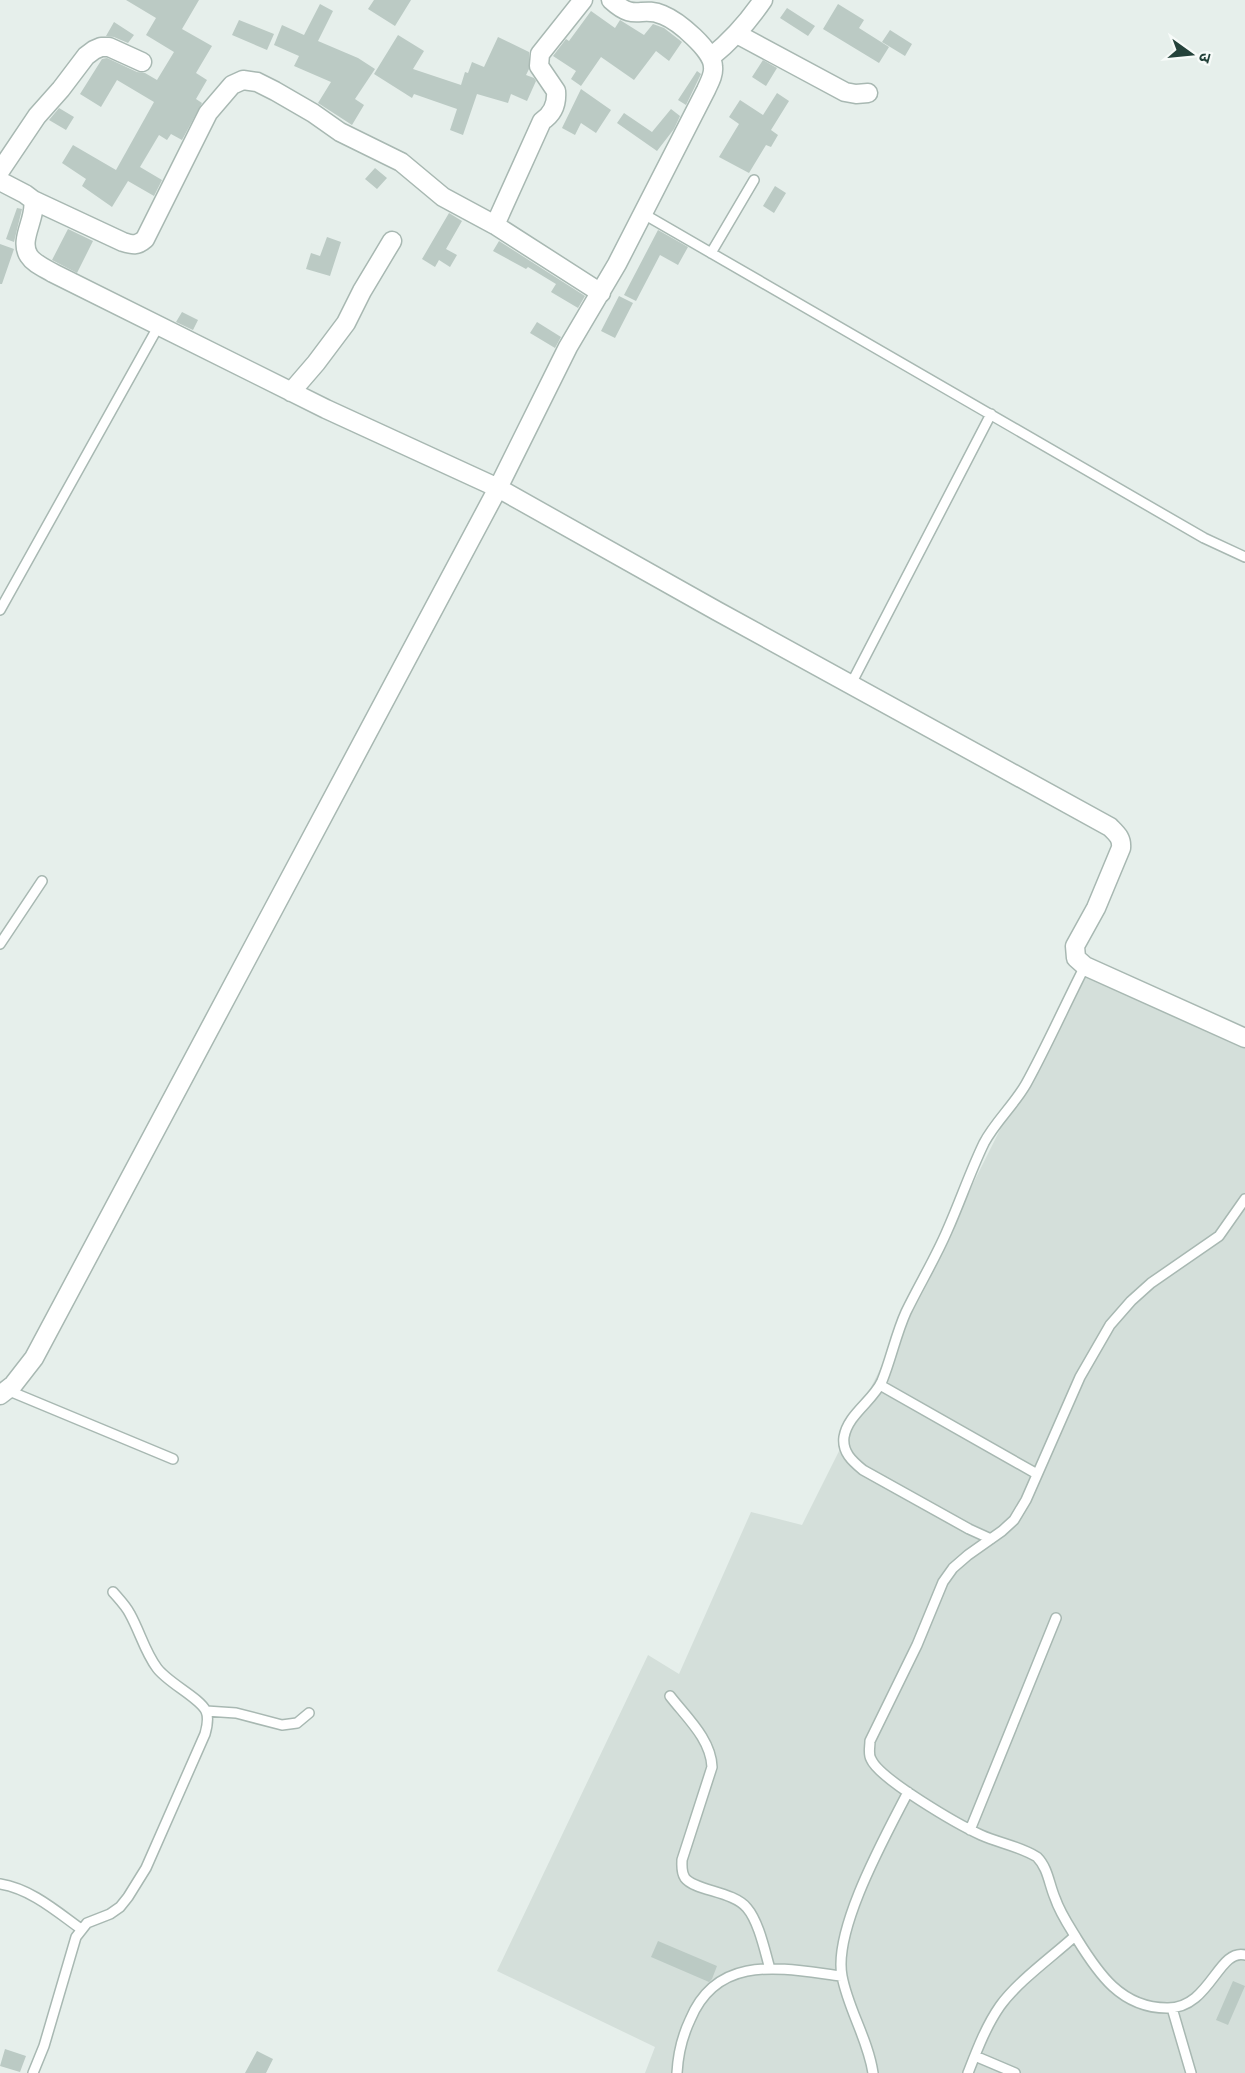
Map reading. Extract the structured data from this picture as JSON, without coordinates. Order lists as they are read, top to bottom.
{
  "north": "right"
}
